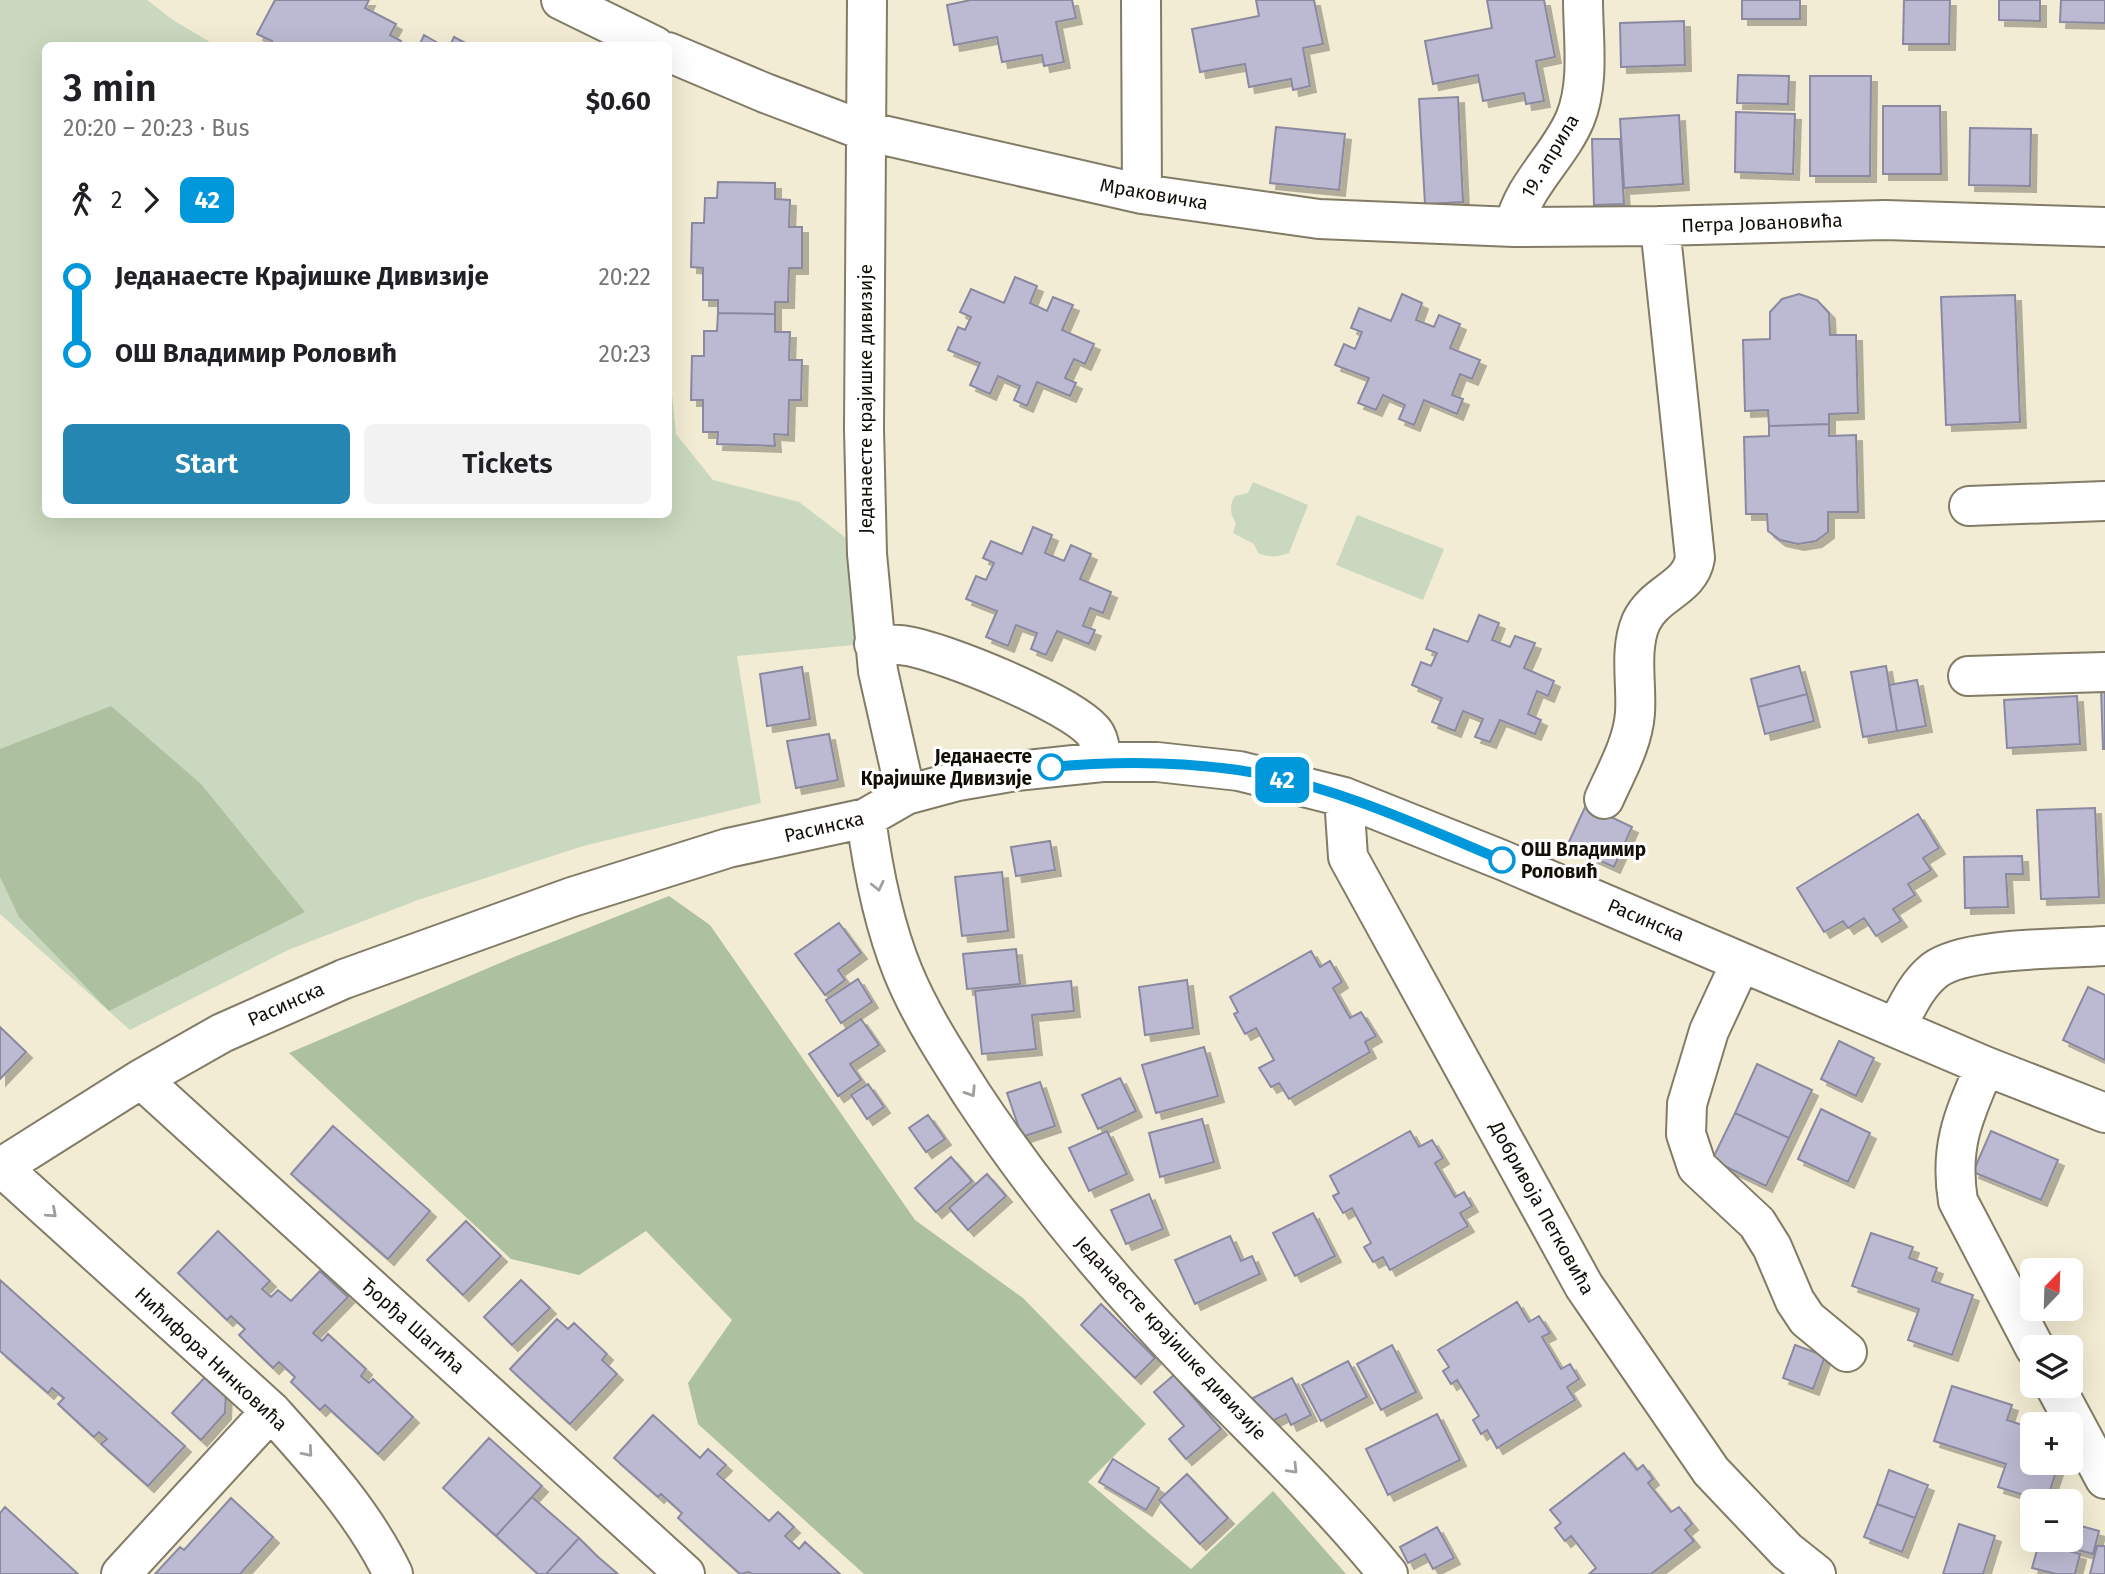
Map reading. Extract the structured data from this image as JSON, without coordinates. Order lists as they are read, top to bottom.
{
  "streets": {
    "street": [
      "19. априла",
      "Мраковичка",
      "Петра Јовановића",
      "Једанаесте крајишке дивизије",
      "Расинска",
      "Добривоја Петковића",
      "Ђорђа Шагића",
      "Нићифора Нинковића"
    ]
  },
  "crossings": [
    ["19. априла", "Мраковичка"],
    ["Мраковичка", "Петра Јовановића"],
    ["Мраковичка", "Једанаесте крајишке дивизије"],
    ["Једанаесте крајишке дивизије", "Расинска"],
    ["Расинска", "Добривоја Петковића"],
    ["Расинска", "Ђорђа Шагића"],
    ["Расинска", "Нићифора Нинковића"]
  ],
  "one_way": ["Једанаесте крајишке дивизије", "Нићифора Нинковића"],
  "places": ["Једанаесте Крајишке Дивизије", "ОШ Владимир Роловић"],
  "lines": ["bus line 42"],
  "north": "top right",
  "page": {
    "on_map": "42",
    "heading": ["3 min", "20:20 – 20:23 · Bus", "$0.60"],
    "legs": ["2", "42"],
    "list": [
      {
        "name": "Једанаесте Крајишке Дивизије",
        "value": "20:22"
      },
      {
        "name": "ОШ Владимир Роловић",
        "value": "20:23"
      }
    ],
    "buttons": ["Start", "Tickets"],
    "map_buttons": ["+", "−"]
  }
}
